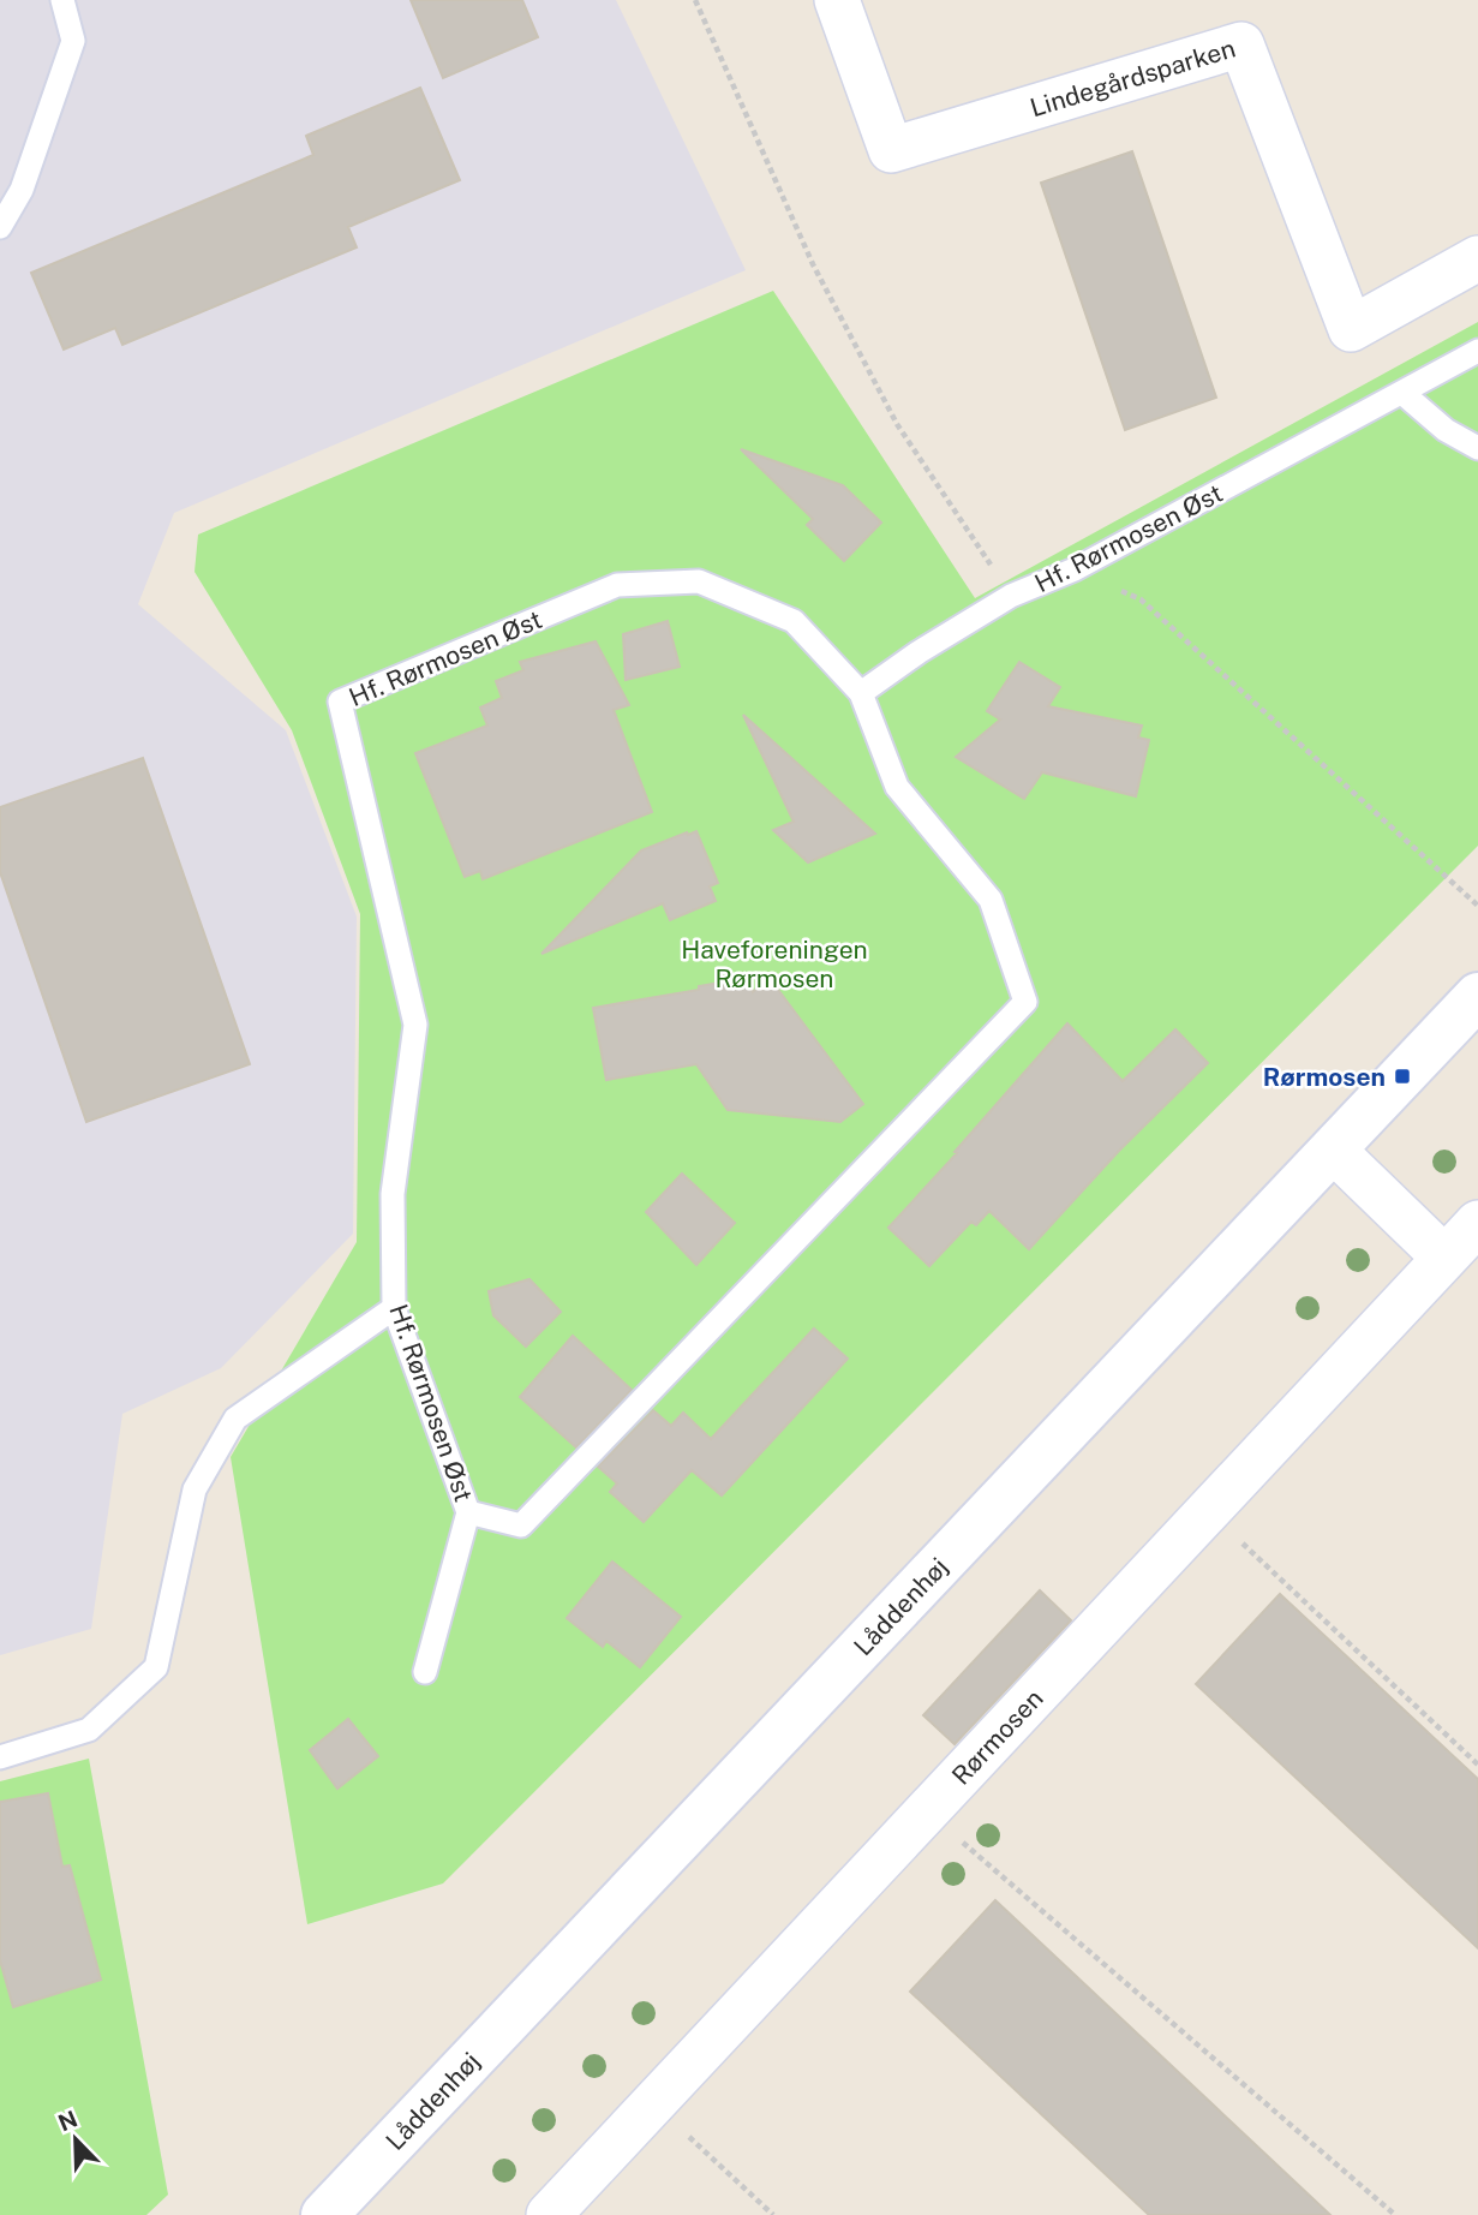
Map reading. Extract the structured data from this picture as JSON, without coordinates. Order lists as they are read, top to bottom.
{
  "streets": {
    "street": ["Lindegårdsparken", "Låddenhøj", "Rørmosen"],
    "lane": ["Hf. Rørmosen Øst"]
  },
  "parks": ["Haveforeningen Rørmosen"],
  "places": {
    "transit": ["Rørmosen"]
  },
  "north": "top left"
}
